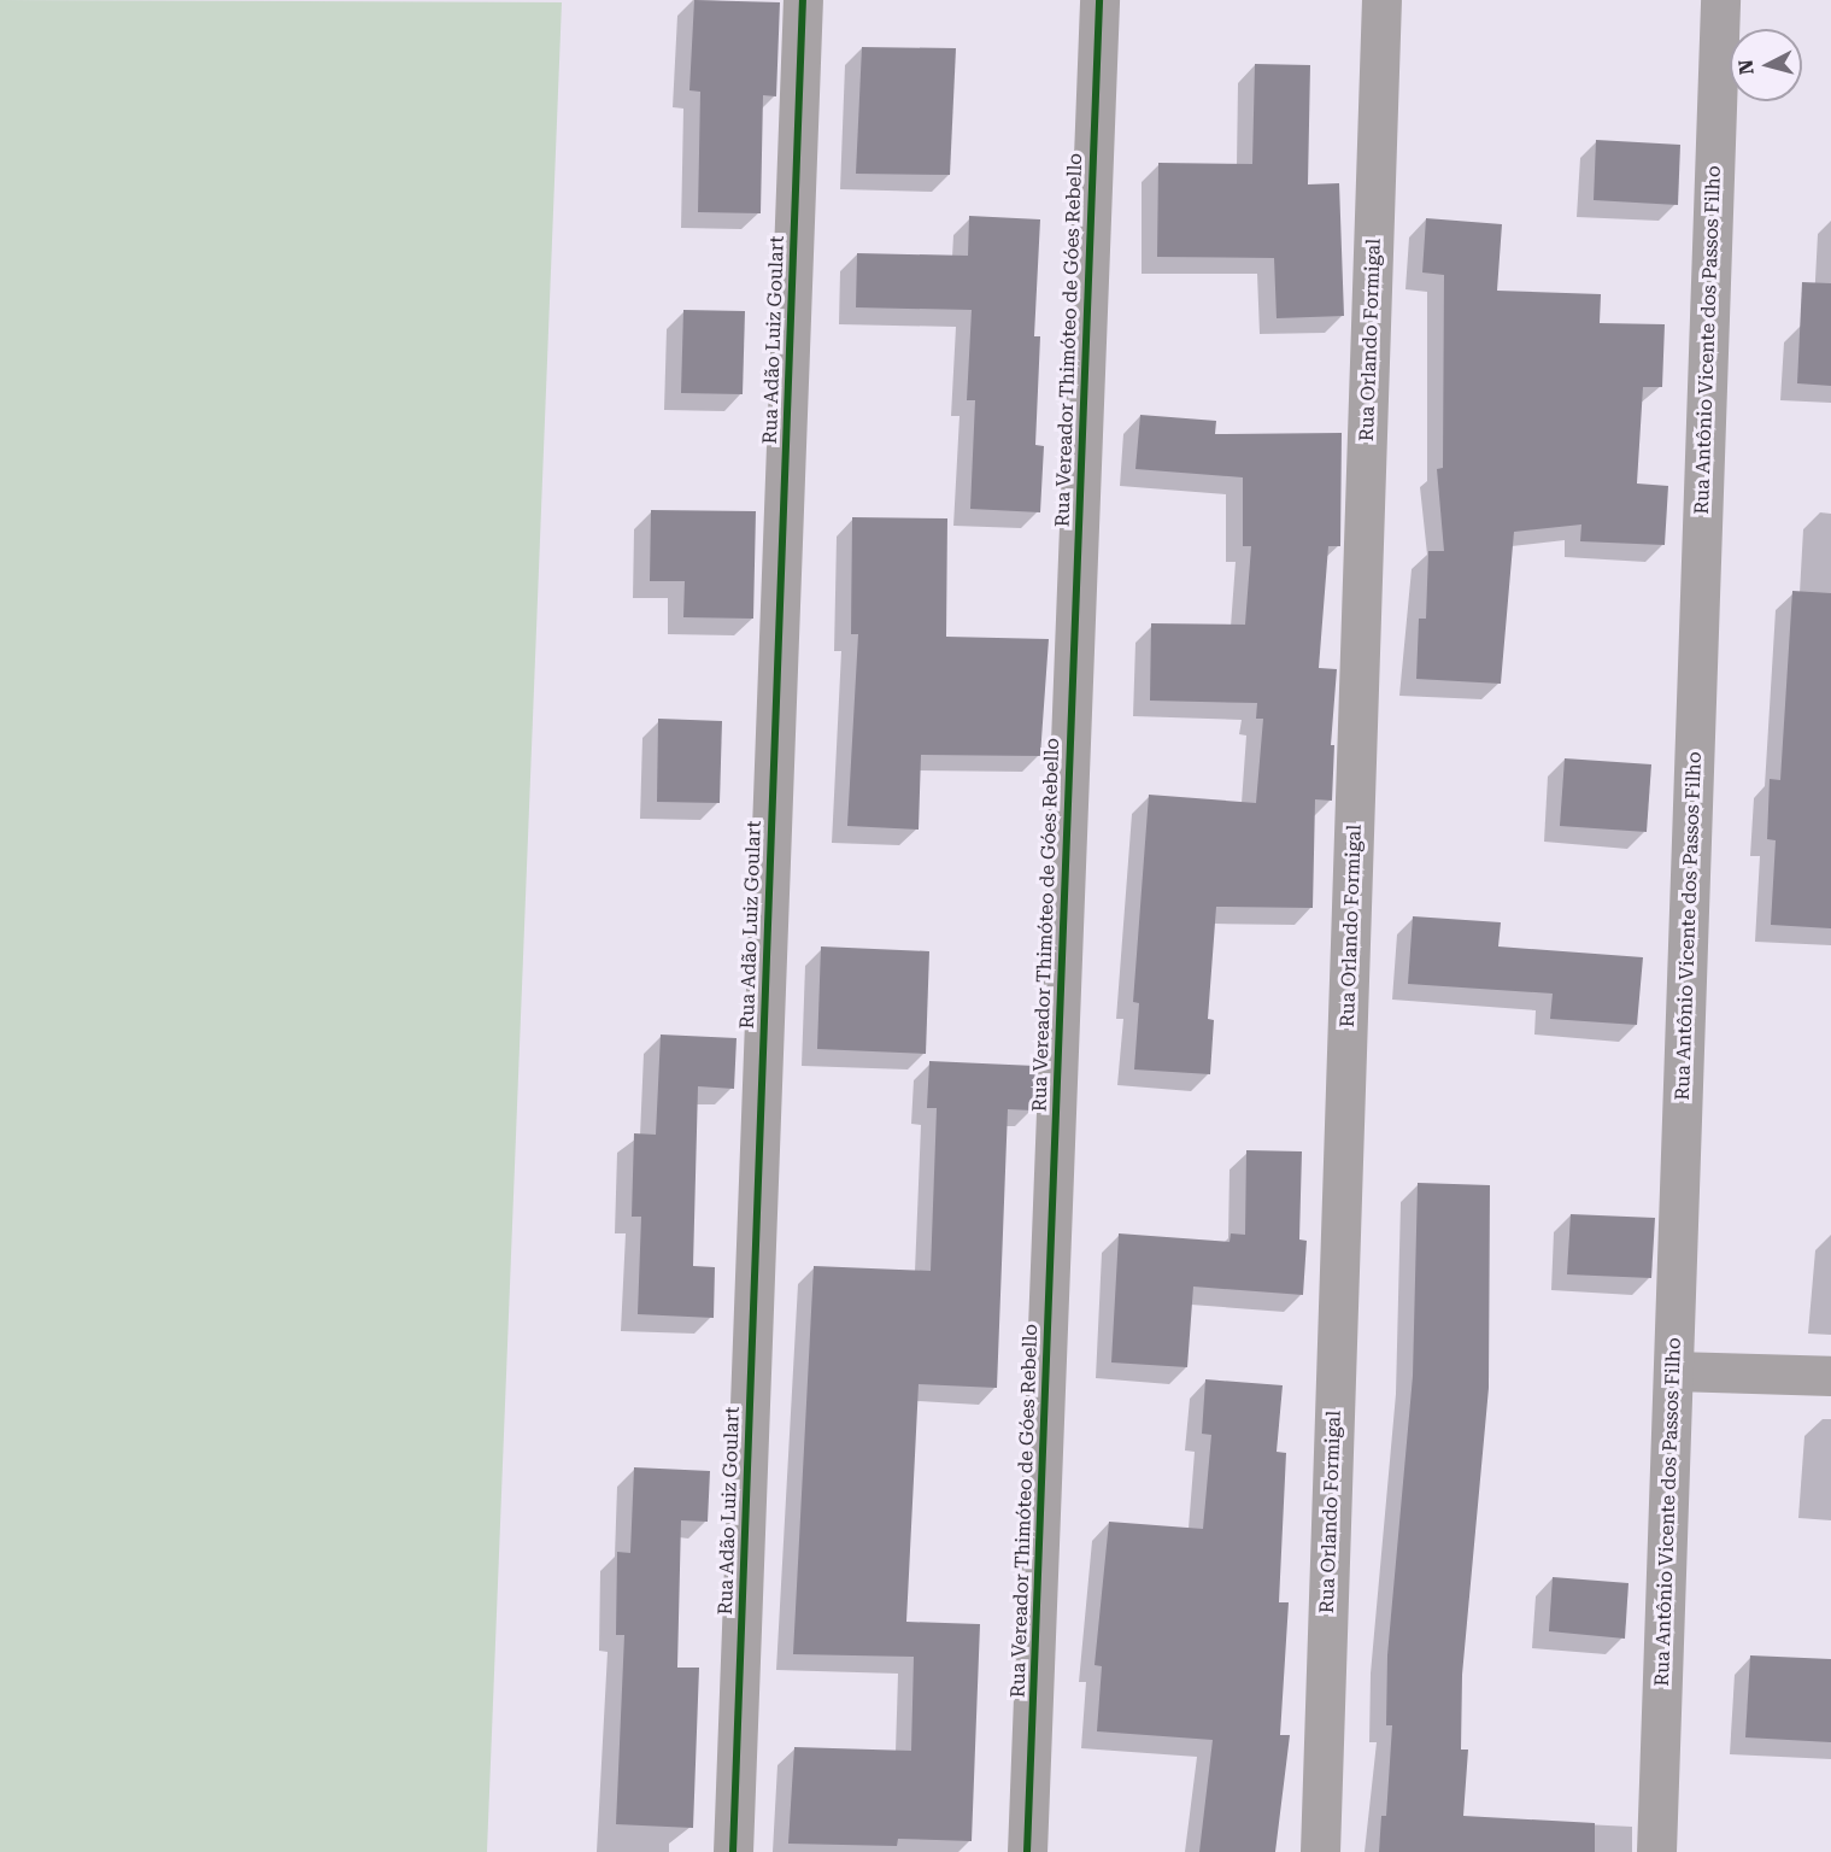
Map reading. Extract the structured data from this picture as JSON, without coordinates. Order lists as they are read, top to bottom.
{
  "streets": {
    "street": [
      "Rua Adão Luiz Goulart",
      "Rua Vereador Thimóteo de Góes Rebello",
      "Rua Orlando Formigal",
      "Rua Antônio Vicente dos Passos Filho"
    ]
  },
  "north": "left"
}
